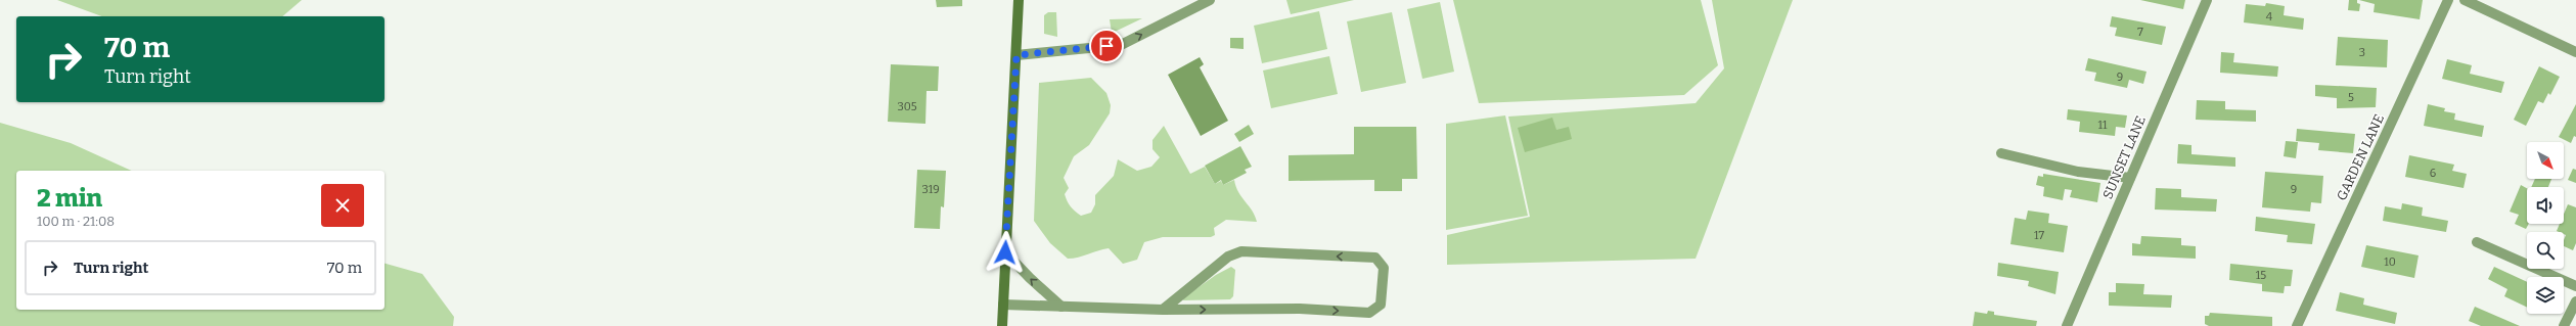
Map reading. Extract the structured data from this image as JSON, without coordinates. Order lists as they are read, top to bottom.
{
  "streets": {
    "street": ["SUNSET LANE", "GARDEN LANE"]
  },
  "house_numbers": [
    "4",
    "7",
    "3",
    "9",
    "5",
    "305",
    "11",
    "6",
    "319",
    "9",
    "17",
    "10",
    "15"
  ],
  "north": "bottom right",
  "page": {
    "turn": ["70 m", "Turn right"],
    "heading": ["2 min", "100 m · 21:08"],
    "list": [
      {
        "name": "Turn right",
        "value": "70 m"
      }
    ]
  }
}
